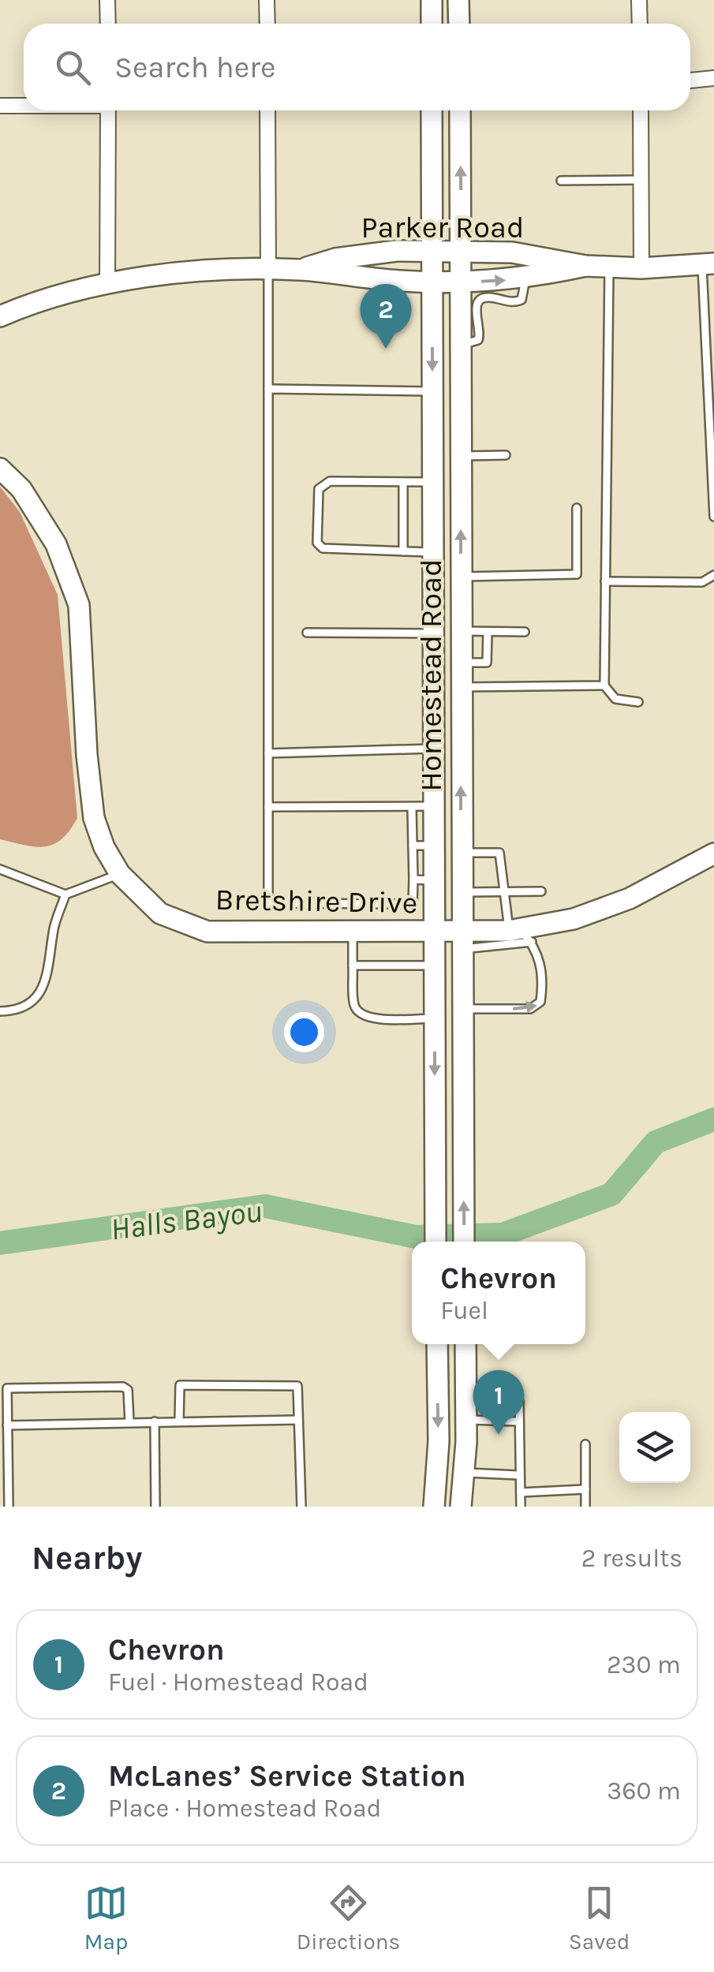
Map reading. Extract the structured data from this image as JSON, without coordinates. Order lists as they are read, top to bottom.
{
  "streets": {
    "main road": ["Parker Road", "Homestead Road", "Bretshire Drive"]
  },
  "crossings": [
    ["Parker Road", "Homestead Road"],
    ["Homestead Road", "Bretshire Drive"]
  ],
  "water": ["Halls Bayou"],
  "page": {
    "search": "Search here",
    "pins": ["2", "1"],
    "popup": ["Chevron", "Fuel"],
    "heading": ["Nearby", "2 results"],
    "list": [
      {
        "mark": "1",
        "name": "Chevron",
        "note": "Fuel · Homestead Road",
        "value": "230 m"
      },
      {
        "mark": "2",
        "name": "McLanes’ Service Station",
        "note": "Place · Homestead Road",
        "value": "360 m"
      }
    ],
    "nav": ["Map", "Directions", "Saved"]
  }
}
